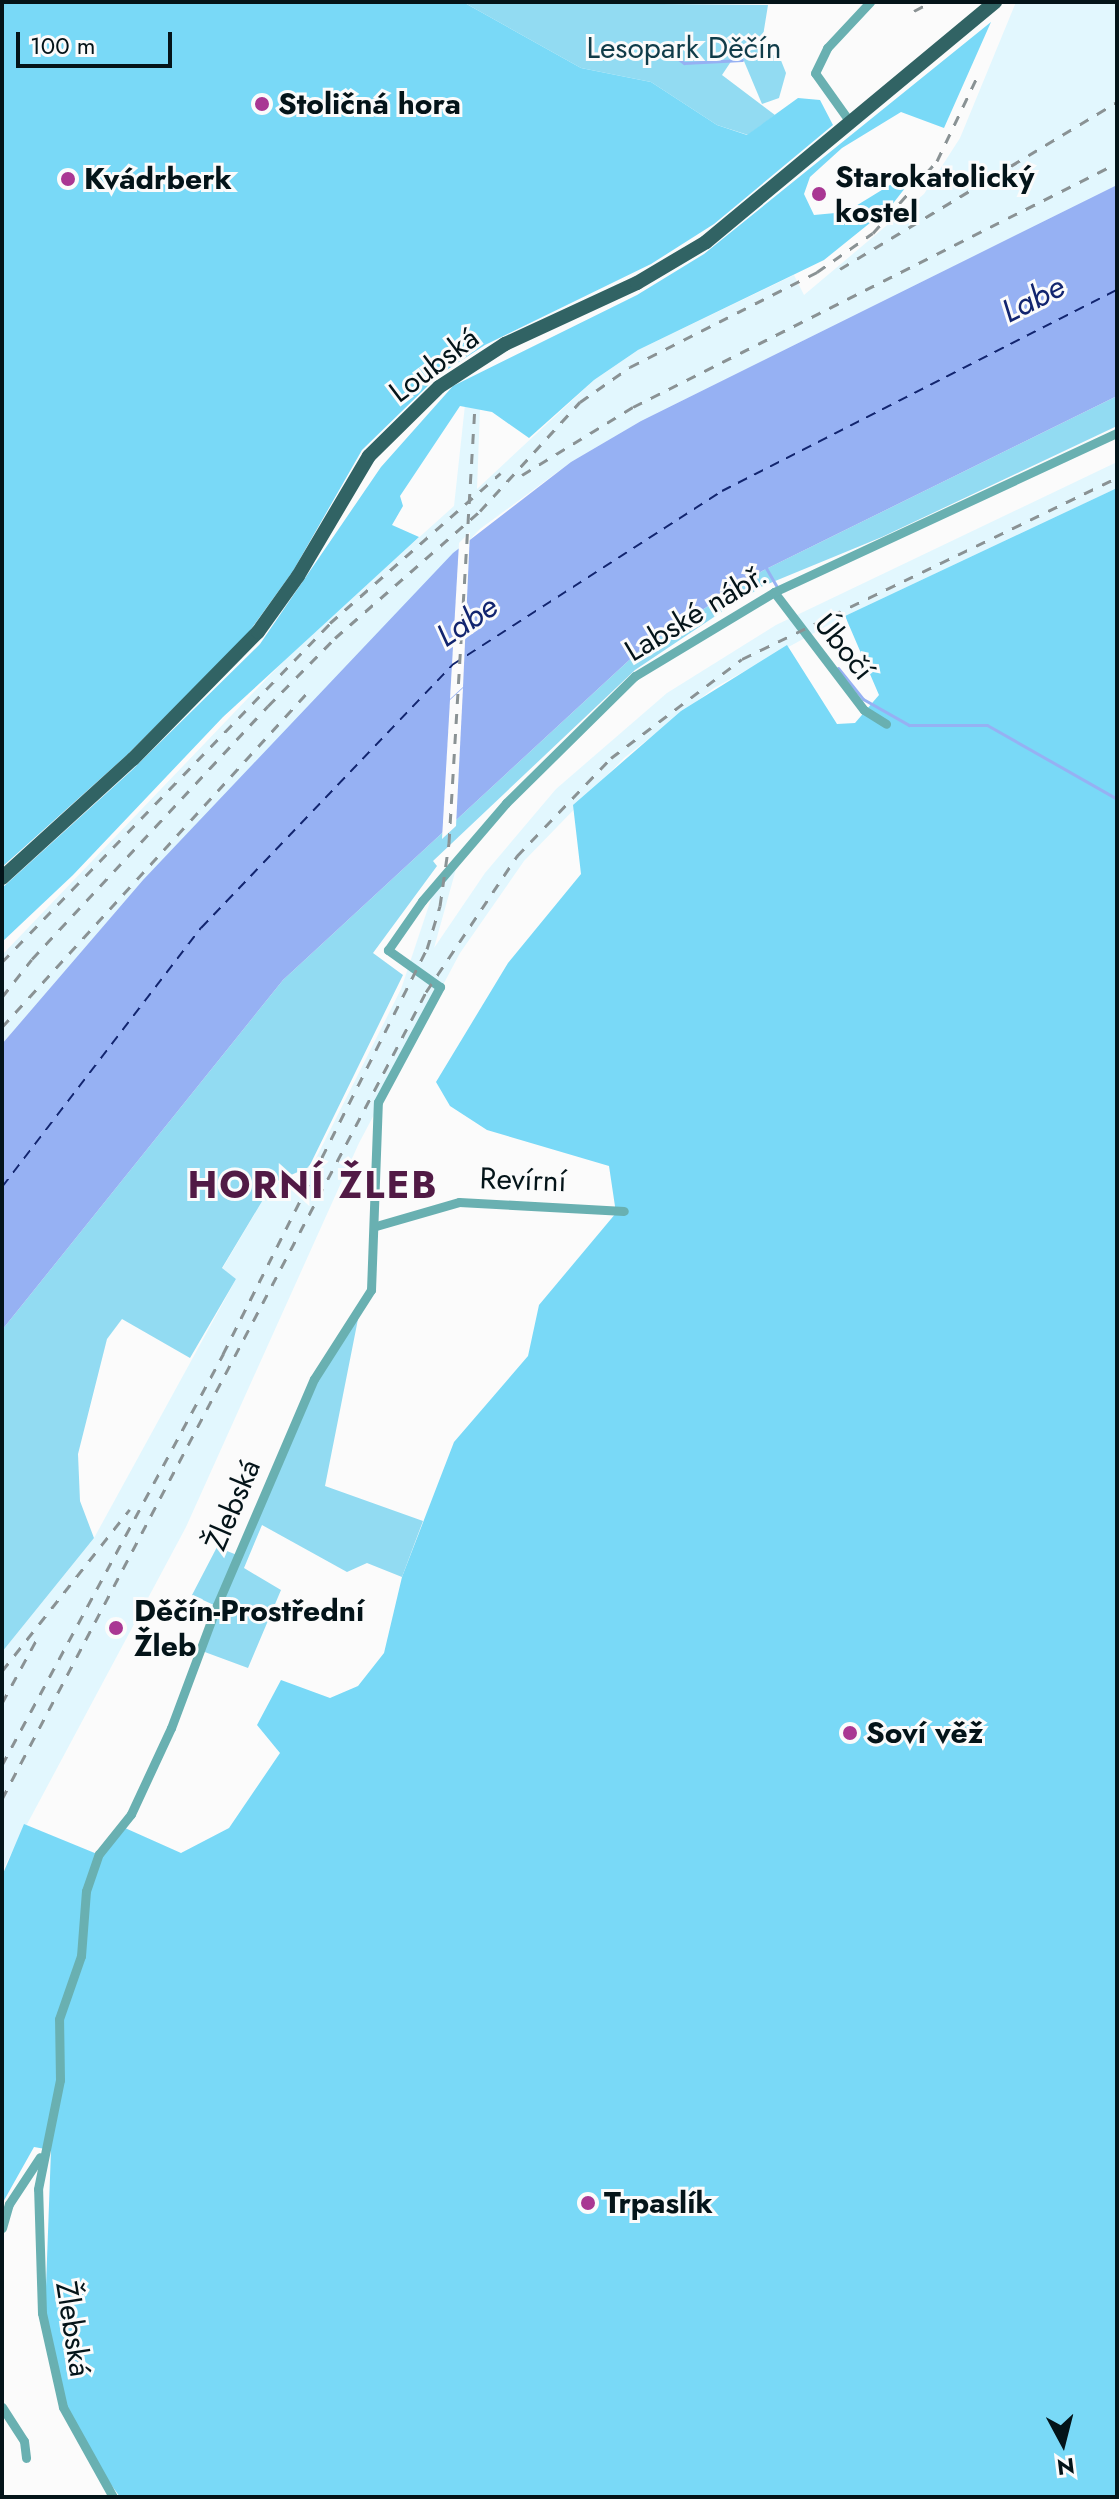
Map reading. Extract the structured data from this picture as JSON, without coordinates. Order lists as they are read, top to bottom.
{
  "streets": {
    "main road": ["Loubská"],
    "street": [
      "Labské nábř.",
      "Úbočí",
      "Revírní",
      "Žlebská"
    ]
  },
  "crossings": [
    ["Labské nábř.", "Úbočí"],
    ["Labské nábř.", "Žlebská"],
    ["Revírní", "Žlebská"]
  ],
  "districts": ["HORNÍ ŽLEB"],
  "water": ["Labe"],
  "parks": ["Lesopark Děčín"],
  "places": [
    "Stoličná hora",
    "Kvádrberk",
    "Starokatolický kostel",
    "Děčín-Prostřední Žleb",
    "Soví věž",
    "Trpaslík"
  ],
  "scale_bar": "100 m",
  "north": "bottom"
}
